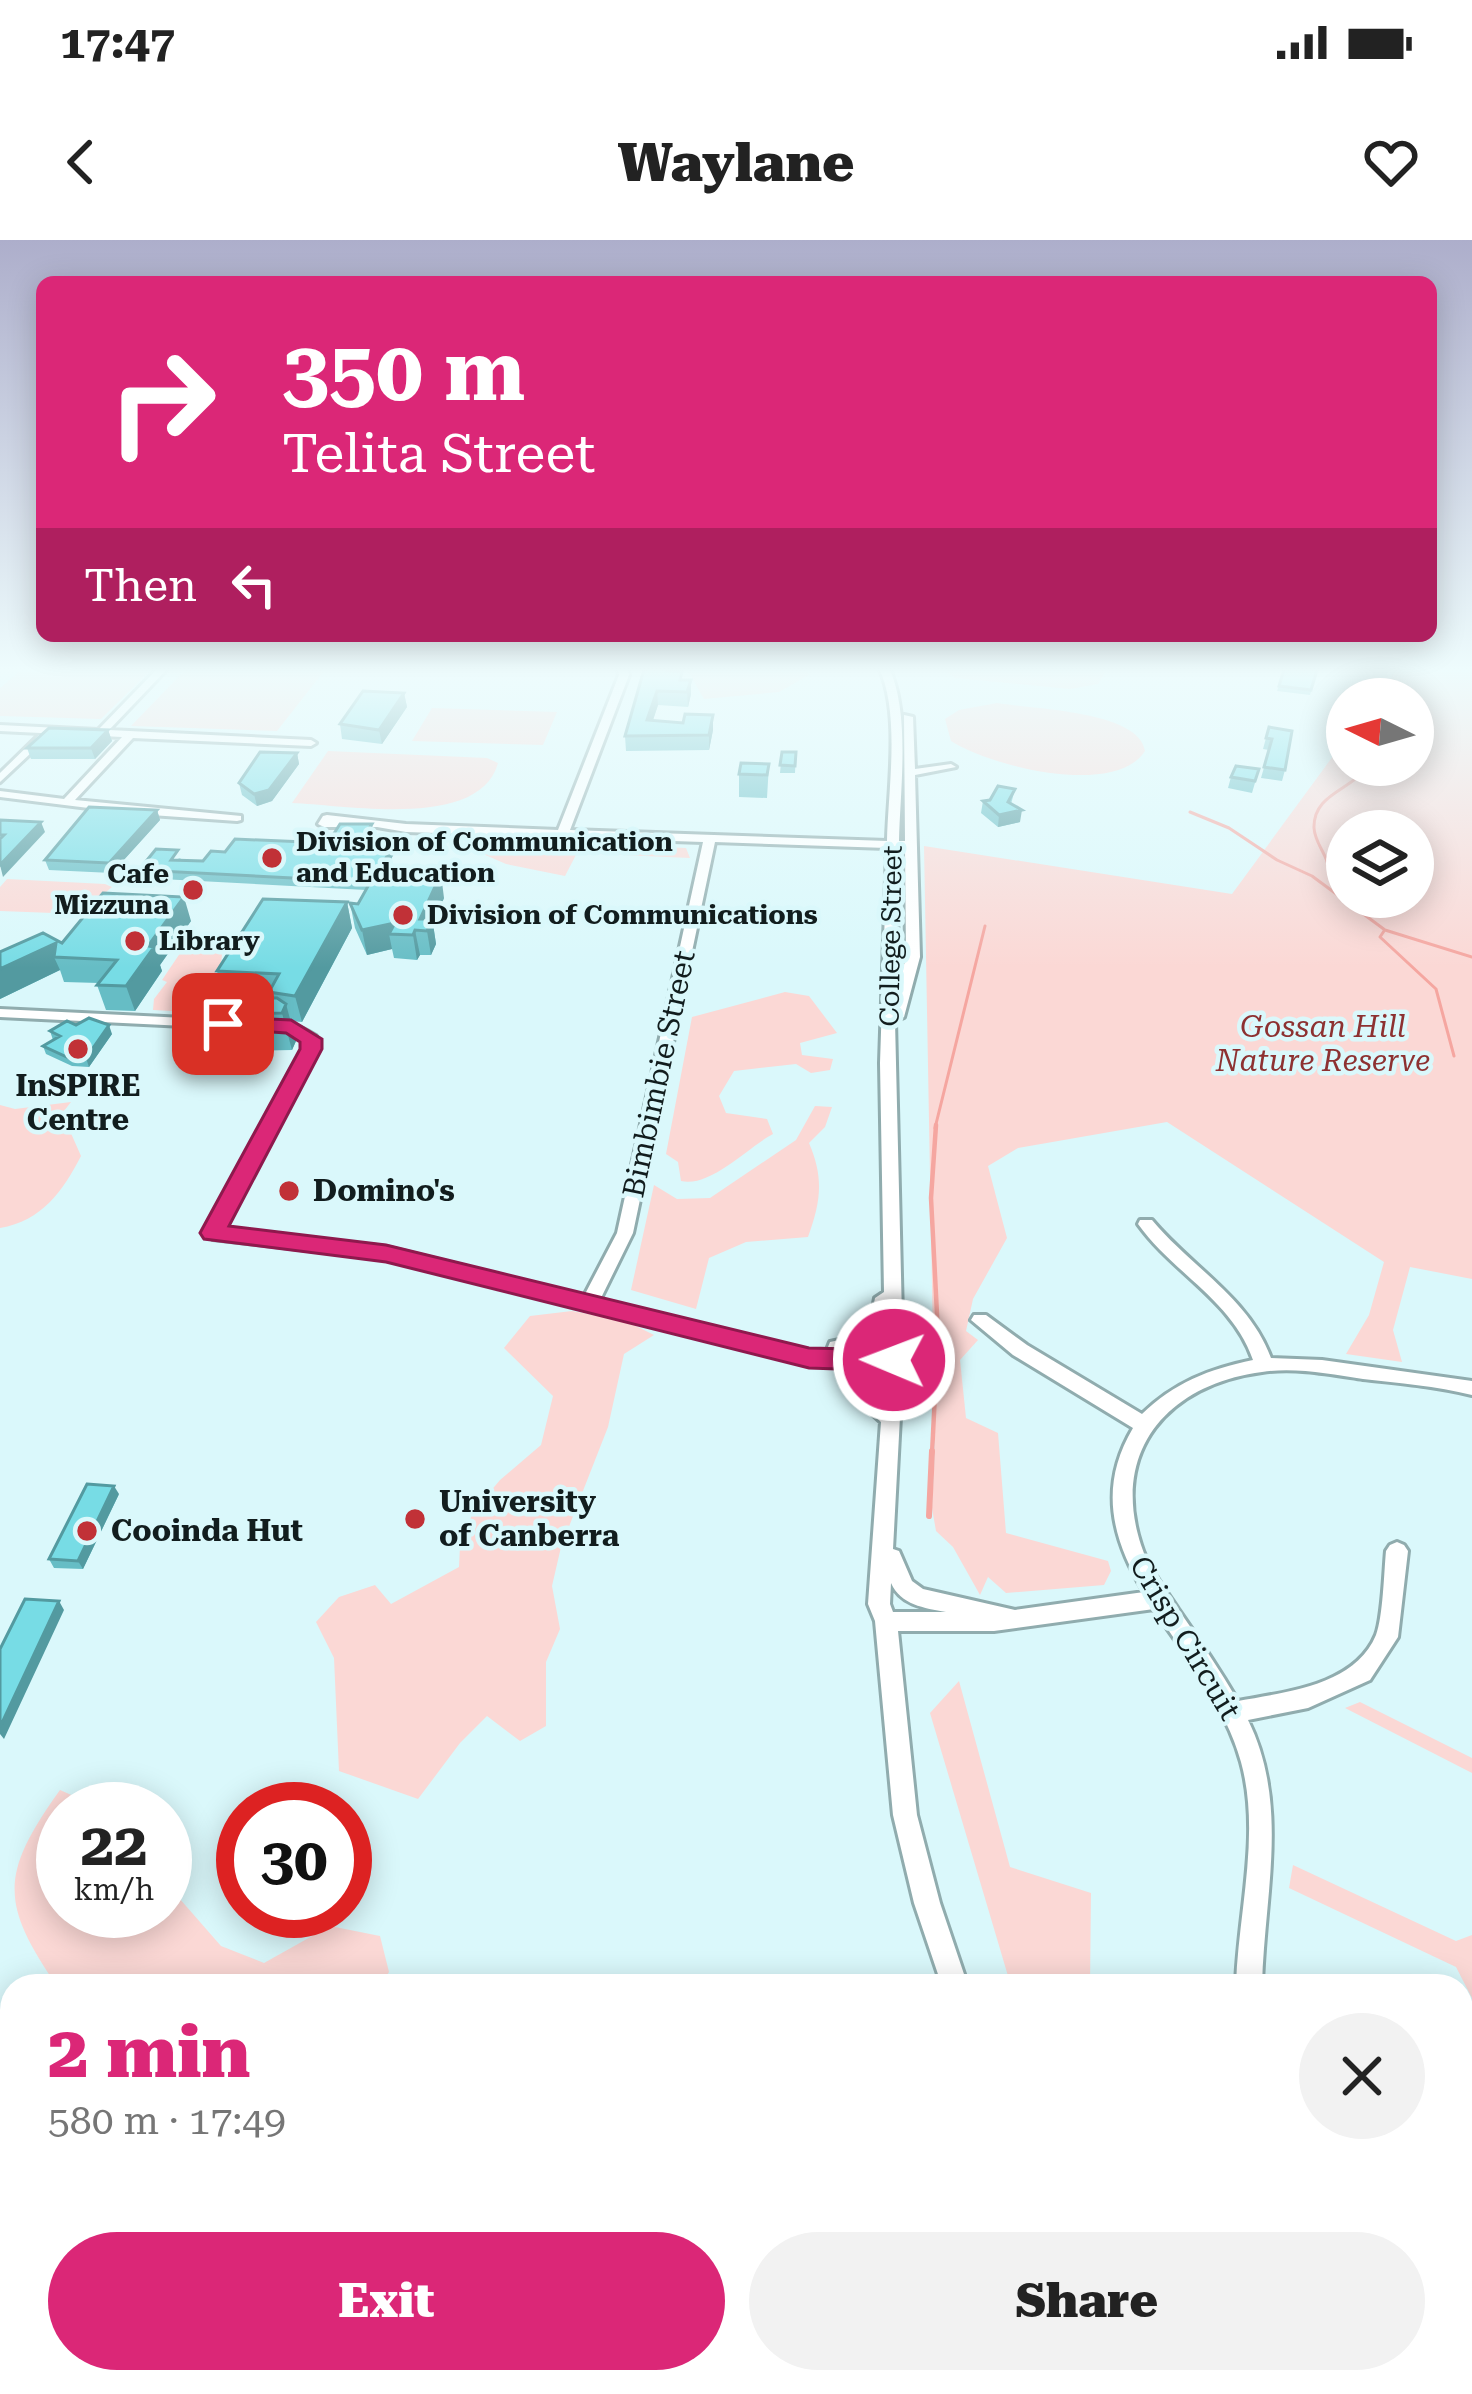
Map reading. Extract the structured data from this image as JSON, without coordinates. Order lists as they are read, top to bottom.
{
  "streets": {
    "street": ["College Street", "Bimbimbie Street", "Crisp Circuit"]
  },
  "parks": ["Gossan Hill Nature Reserve"],
  "places": [
    "Division of Communication and Education",
    "Cafe Mizzuna",
    "Division of Communications",
    "Library",
    "InSPIRE Centre",
    "Domino's",
    "University of Canberra",
    "Cooinda Hut"
  ],
  "north": "left",
  "page": {
    "status": "17:47",
    "header": "Waylane",
    "turn": ["350 m", "Telita Street"],
    "then": "Then",
    "speed": "22 km/h",
    "limit": "30",
    "heading": ["2 min", "580 m · 17:49"],
    "buttons": ["Exit", "Share"]
  }
}
